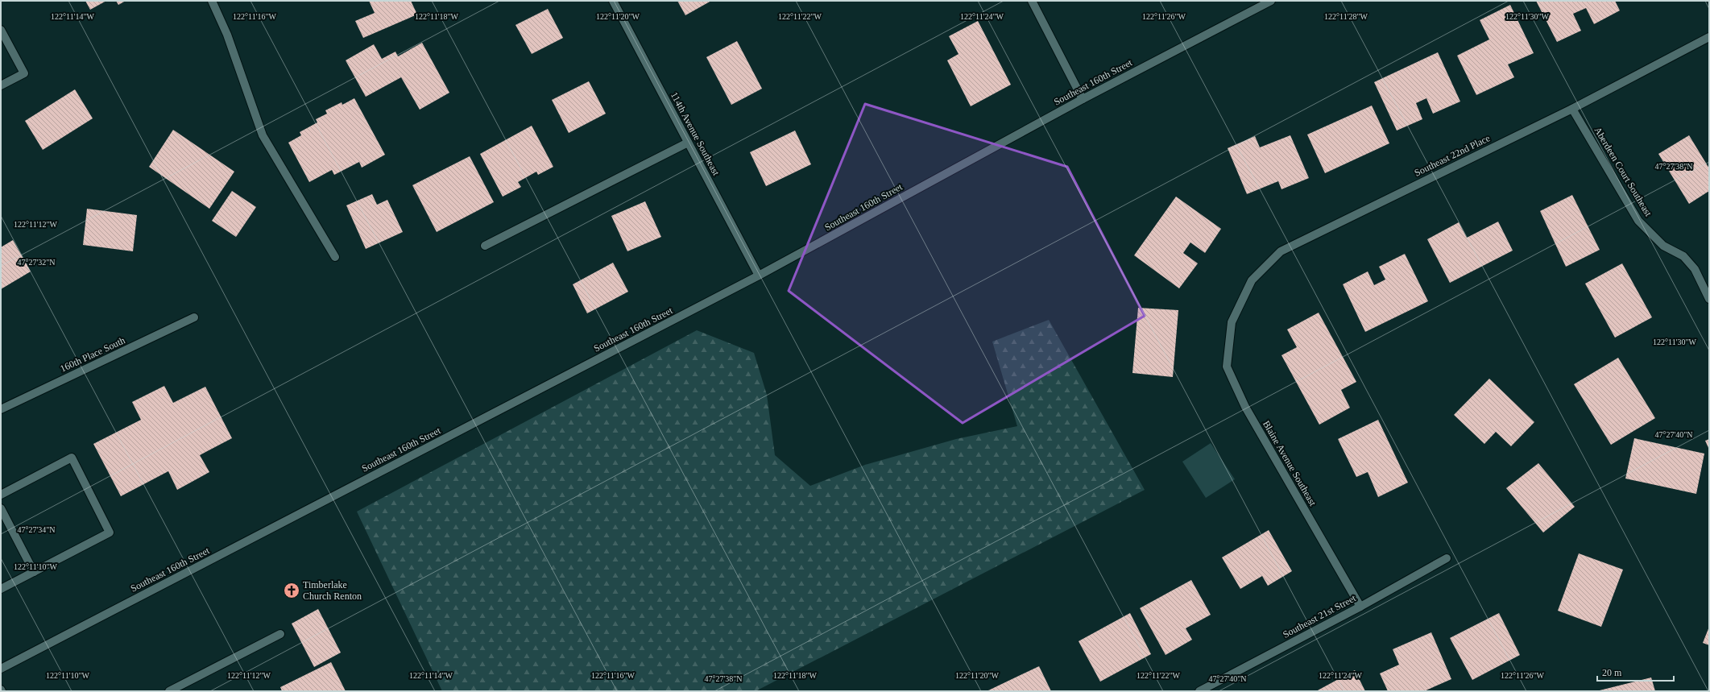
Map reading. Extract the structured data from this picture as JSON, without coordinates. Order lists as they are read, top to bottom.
{
  "streets": {
    "street": [
      "Southeast 160th Street",
      "114th Avenue Southeast",
      "Southeast 22nd Place",
      "Aberdeen Court Southeast",
      "160th Place South",
      "Blaine Avenue Southeast",
      "Southeast 21st Street"
    ]
  },
  "crossings": [
    ["Southeast 160th Street", "114th Avenue Southeast"],
    ["Southeast 22nd Place", "Aberdeen Court Southeast"],
    ["Southeast 22nd Place", "Blaine Avenue Southeast"],
    ["Blaine Avenue Southeast", "Southeast 21st Street"]
  ],
  "places": {
    "church": ["Timberlake Church Renton"]
  },
  "scale_bar": "20 m",
  "coordinates": [
    "122°11'14\"W",
    "122°11'16\"W",
    "122°11'18\"W",
    "122°11'20\"W",
    "122°11'22\"W",
    "122°11'24\"W",
    "122°11'26\"W",
    "122°11'28\"W",
    "122°11'30\"W",
    "47°27'38\"N",
    "122°11'12\"W",
    "47°27'32\"N",
    "47°27'40\"N",
    "47°27'34\"N",
    "122°11'10\"W"
  ]
}
